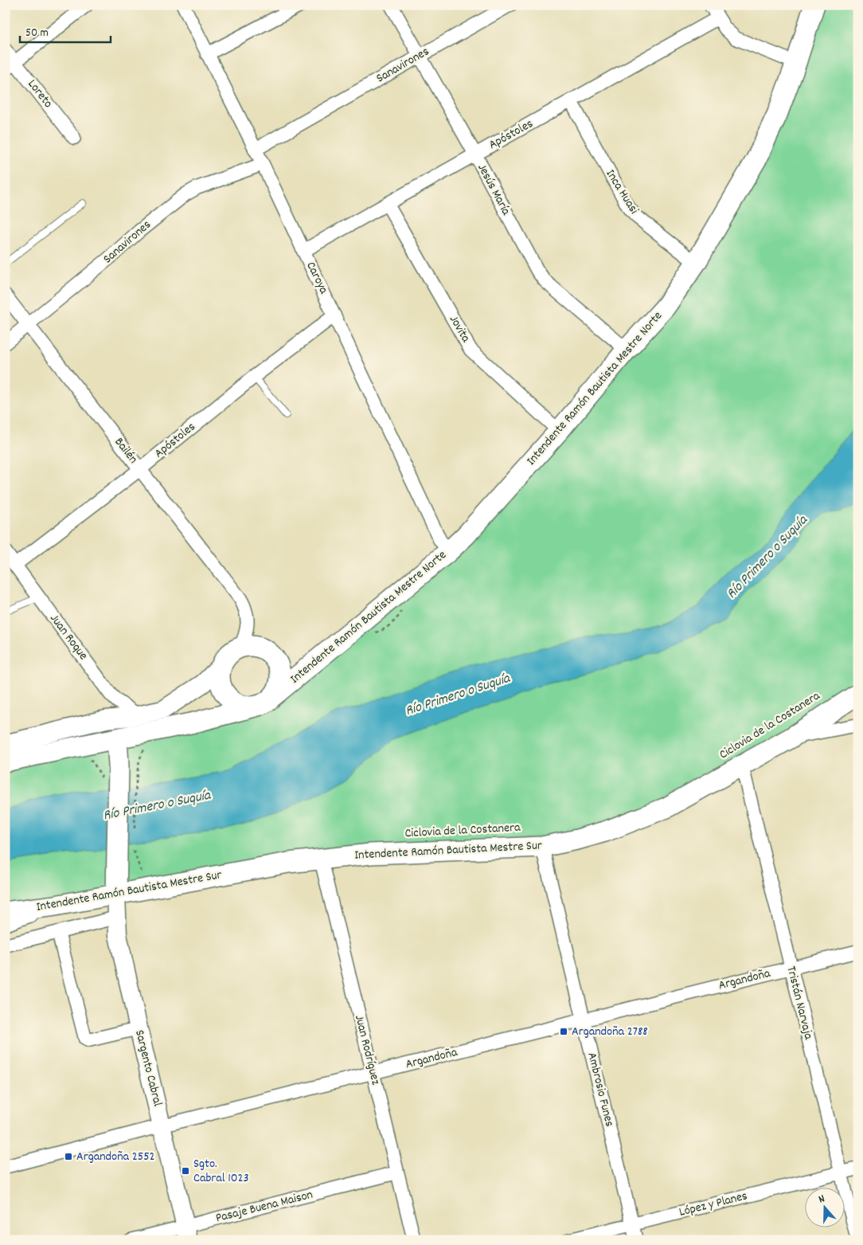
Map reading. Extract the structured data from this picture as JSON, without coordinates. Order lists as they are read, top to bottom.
{
  "streets": {
    "main road": ["Intendente Ramón Bautista Mestre Norte", "Intendente Ramón Bautista Mestre Sur"],
    "street": [
      "Sanavirones",
      "Loreto",
      "Apóstoles",
      "Jesús María",
      "Inca Huasi",
      "Caroya",
      "Jovita",
      "Bailén",
      "Juan Roque",
      "Argandoña",
      "Tristán Narvaja",
      "Juan Rodríguez",
      "Sargento Cabral",
      "Ambrosio Funes",
      "López y Planes",
      "Pasaje Buena Maison"
    ]
  },
  "crossings": [
    ["Sanavirones", "Jesús María"],
    ["Sanavirones", "Caroya"],
    ["Sanavirones", "Bailén"],
    ["Apóstoles", "Jesús María"],
    ["Apóstoles", "Inca Huasi"],
    ["Apóstoles", "Caroya"],
    ["Apóstoles", "Jovita"],
    ["Apóstoles", "Bailén"],
    ["Apóstoles", "Juan Roque"],
    ["Jesús María", "Intendente Ramón Bautista Mestre Norte"],
    ["Inca Huasi", "Intendente Ramón Bautista Mestre Norte"],
    ["Caroya", "Intendente Ramón Bautista Mestre Norte"],
    ["Jovita", "Intendente Ramón Bautista Mestre Norte"],
    ["Intendente Ramón Bautista Mestre Norte", "Bailén"],
    ["Intendente Ramón Bautista Mestre Sur", "Tristán Narvaja"],
    ["Intendente Ramón Bautista Mestre Sur", "Juan Rodríguez"],
    ["Intendente Ramón Bautista Mestre Sur", "Sargento Cabral"],
    ["Intendente Ramón Bautista Mestre Sur", "Ambrosio Funes"],
    ["Argandoña", "Tristán Narvaja"],
    ["Argandoña", "Juan Rodríguez"],
    ["Argandoña", "Sargento Cabral"],
    ["Argandoña", "Ambrosio Funes"],
    ["Tristán Narvaja", "López y Planes"],
    ["Juan Rodríguez", "Pasaje Buena Maison"],
    ["Sargento Cabral", "Pasaje Buena Maison"],
    ["Ambrosio Funes", "López y Planes"]
  ],
  "water": ["Río Primero o Suquía"],
  "places": {
    "transit": ["Argandoña 2788", "Argandoña 2552", "Sgto. Cabral 1023"]
  },
  "scale_bar": "50 m",
  "north": "top"
}
